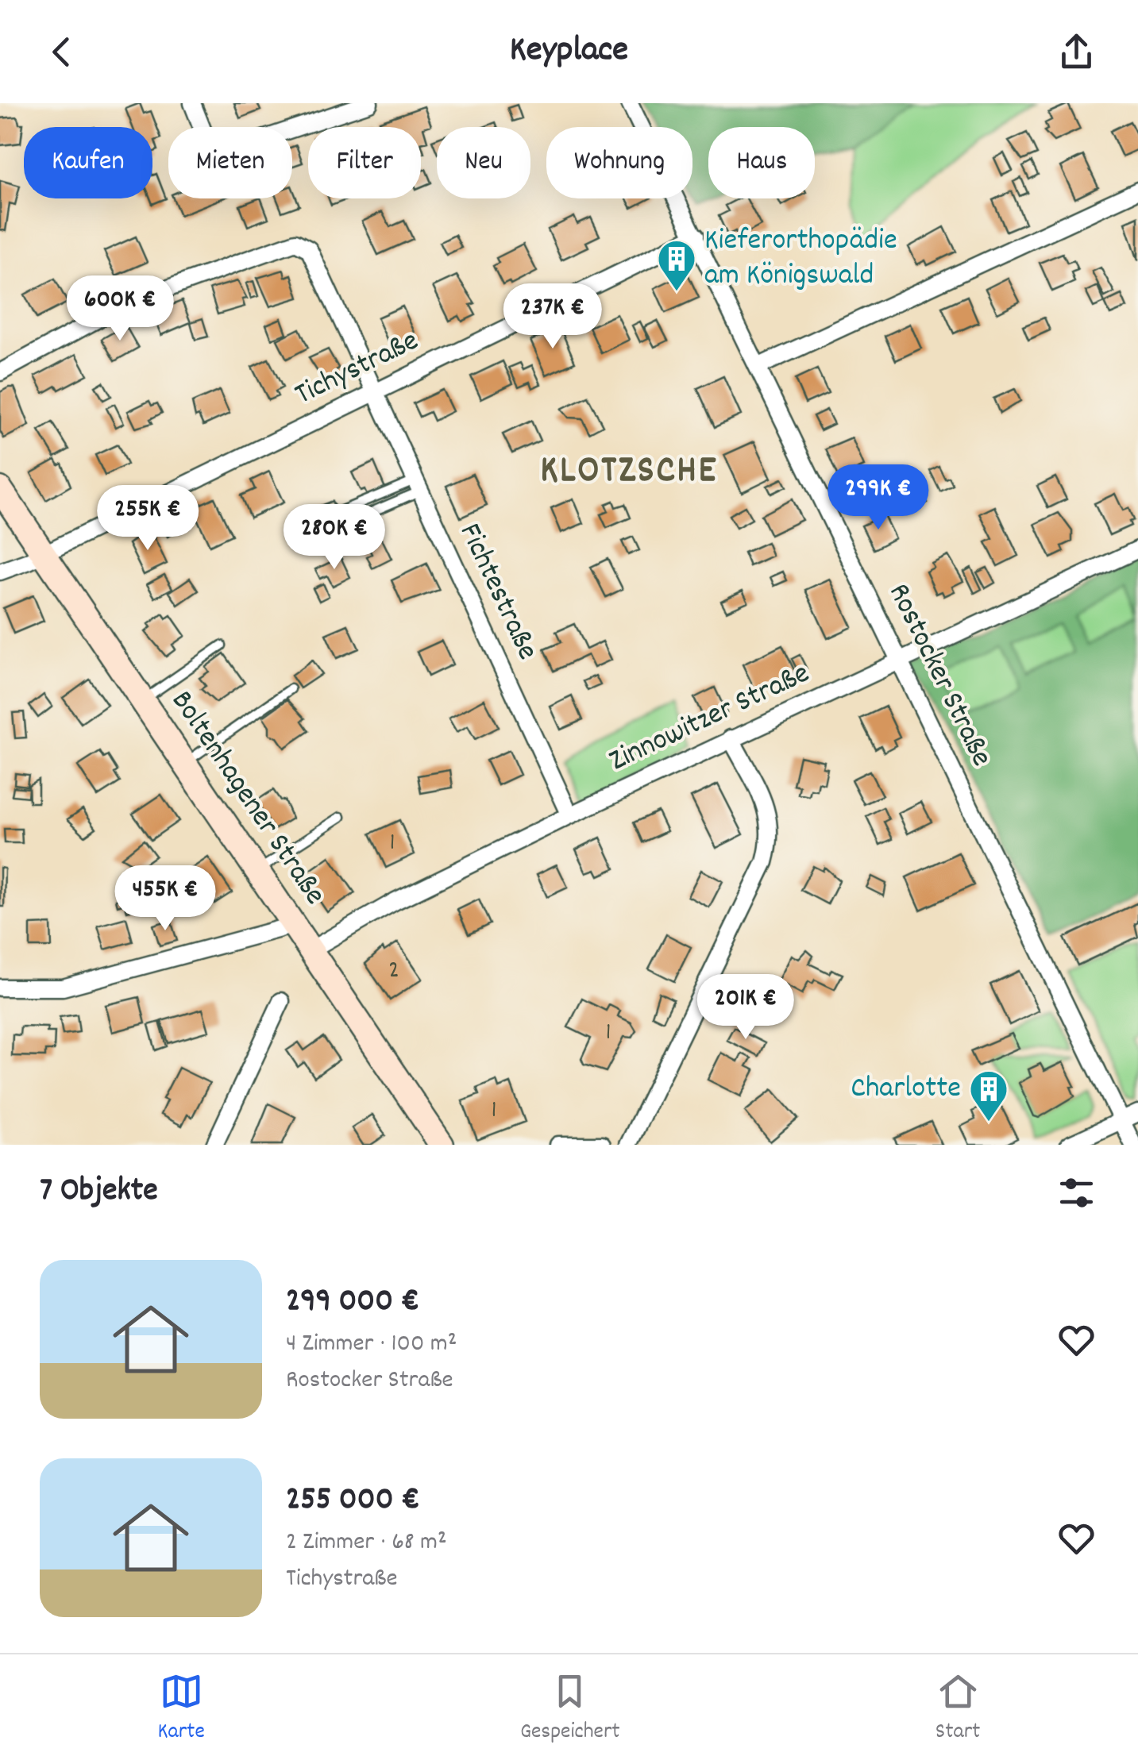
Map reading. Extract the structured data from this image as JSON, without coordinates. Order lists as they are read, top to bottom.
{
  "streets": {
    "street": [
      "Tichystraße",
      "Fichtestraße",
      "Rostocker Straße",
      "Zinnowitzer Straße",
      "Boltenhagener Straße"
    ]
  },
  "crossings": [
    ["Tichystraße", "Fichtestraße"],
    ["Tichystraße", "Rostocker Straße"],
    ["Tichystraße", "Boltenhagener Straße"],
    ["Fichtestraße", "Zinnowitzer Straße"],
    ["Rostocker Straße", "Zinnowitzer Straße"],
    ["Zinnowitzer Straße", "Boltenhagener Straße"]
  ],
  "districts": ["KLOTZSCHE"],
  "places": {
    "building": ["Kieferorthopädie am Königswald", "Charlotte"]
  },
  "house_numbers": [
    "1",
    "2",
    "1",
    "1"
  ],
  "page": {
    "header": "Keyplace",
    "chip": [
      "Kaufen",
      "Mieten",
      "Filter",
      "Neu",
      "Wohnung",
      "Haus"
    ],
    "price": [
      "600K €",
      "237K €",
      "299K €",
      "255K €",
      "280K €",
      "455K €",
      "201K €"
    ],
    "heading": "7 Objekte",
    "list": [
      {
        "name": "299 000 €",
        "note": "4 Zimmer · 100 m² · Rostocker Straße"
      },
      {
        "name": "255 000 €",
        "note": "2 Zimmer · 68 m² · Tichystraße"
      }
    ],
    "tabs": ["Karte", "Gespeichert", "Start"]
  }
}
